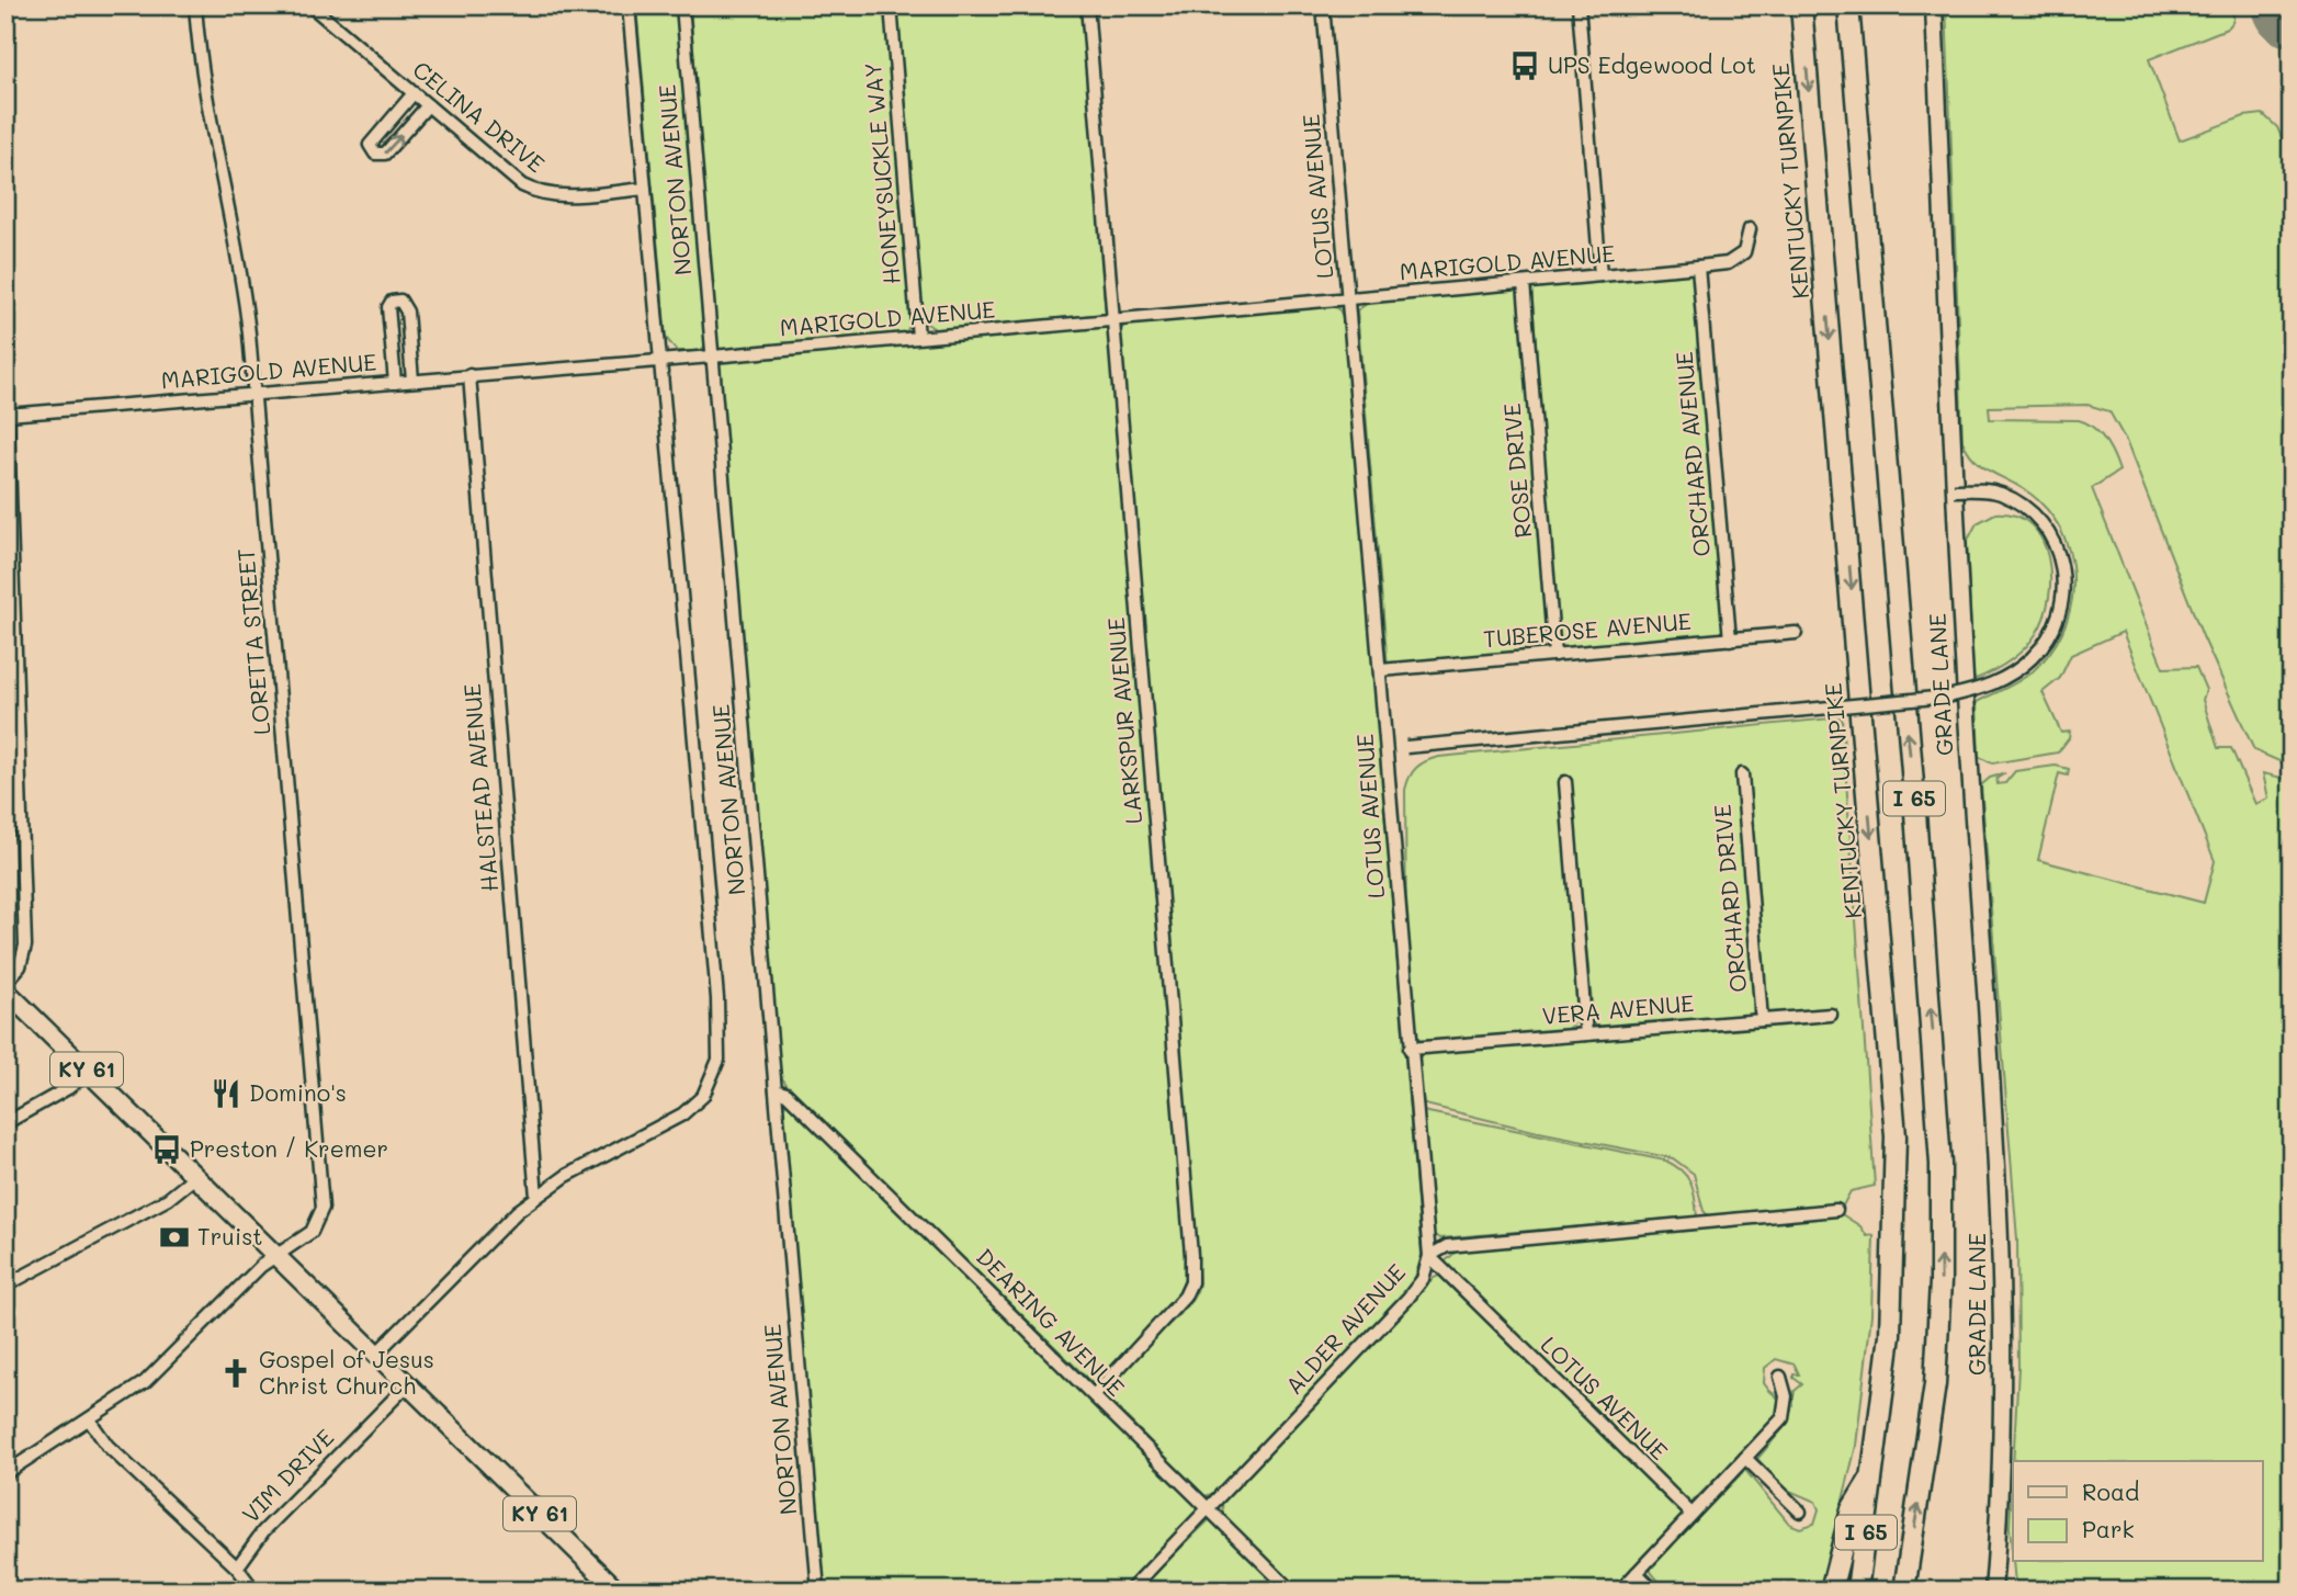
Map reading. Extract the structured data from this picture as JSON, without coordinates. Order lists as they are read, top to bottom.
{
  "streets": {
    "highway": ["KENTUCKY TURNPIKE", "I 65"],
    "main road": ["GRADE LANE", "KY 61"],
    "street": [
      "CELINA DRIVE",
      "HONEYSUCKLE WAY",
      "NORTON AVENUE",
      "LOTUS AVENUE",
      "MARIGOLD AVENUE",
      "ORCHARD AVENUE",
      "ROSE DRIVE",
      "TUBEROSE AVENUE",
      "LORETTA STREET",
      "LARKSPUR AVENUE",
      "HALSTEAD AVENUE",
      "ORCHARD DRIVE",
      "VERA AVENUE",
      "DEARING AVENUE",
      "ALDER AVENUE",
      "VIM DRIVE"
    ]
  },
  "crossings": [
    ["CELINA DRIVE", "NORTON AVENUE"],
    ["HONEYSUCKLE WAY", "MARIGOLD AVENUE"],
    ["NORTON AVENUE", "MARIGOLD AVENUE"],
    ["NORTON AVENUE", "HALSTEAD AVENUE"],
    ["NORTON AVENUE", "KY 61"],
    ["NORTON AVENUE", "DEARING AVENUE"],
    ["LOTUS AVENUE", "MARIGOLD AVENUE"],
    ["LOTUS AVENUE", "TUBEROSE AVENUE"],
    ["LOTUS AVENUE", "VERA AVENUE"],
    ["LOTUS AVENUE", "ALDER AVENUE"],
    ["MARIGOLD AVENUE", "ORCHARD AVENUE"],
    ["MARIGOLD AVENUE", "ROSE DRIVE"],
    ["MARIGOLD AVENUE", "LORETTA STREET"],
    ["MARIGOLD AVENUE", "LARKSPUR AVENUE"],
    ["MARIGOLD AVENUE", "HALSTEAD AVENUE"],
    ["ORCHARD AVENUE", "TUBEROSE AVENUE"],
    ["ROSE DRIVE", "TUBEROSE AVENUE"],
    ["LORETTA STREET", "KY 61"],
    ["LARKSPUR AVENUE", "DEARING AVENUE"],
    ["ORCHARD DRIVE", "VERA AVENUE"],
    ["KY 61", "VIM DRIVE"],
    ["DEARING AVENUE", "ALDER AVENUE"]
  ],
  "places": {
    "bus stop": ["UPS Edgewood Lot", "Preston / Kremer"],
    "restaurant": ["Domino's"],
    "bank": ["Truist"],
    "church": ["Gospel of Jesus Christ Church"]
  },
  "legend": ["Road", "Park"]
}
